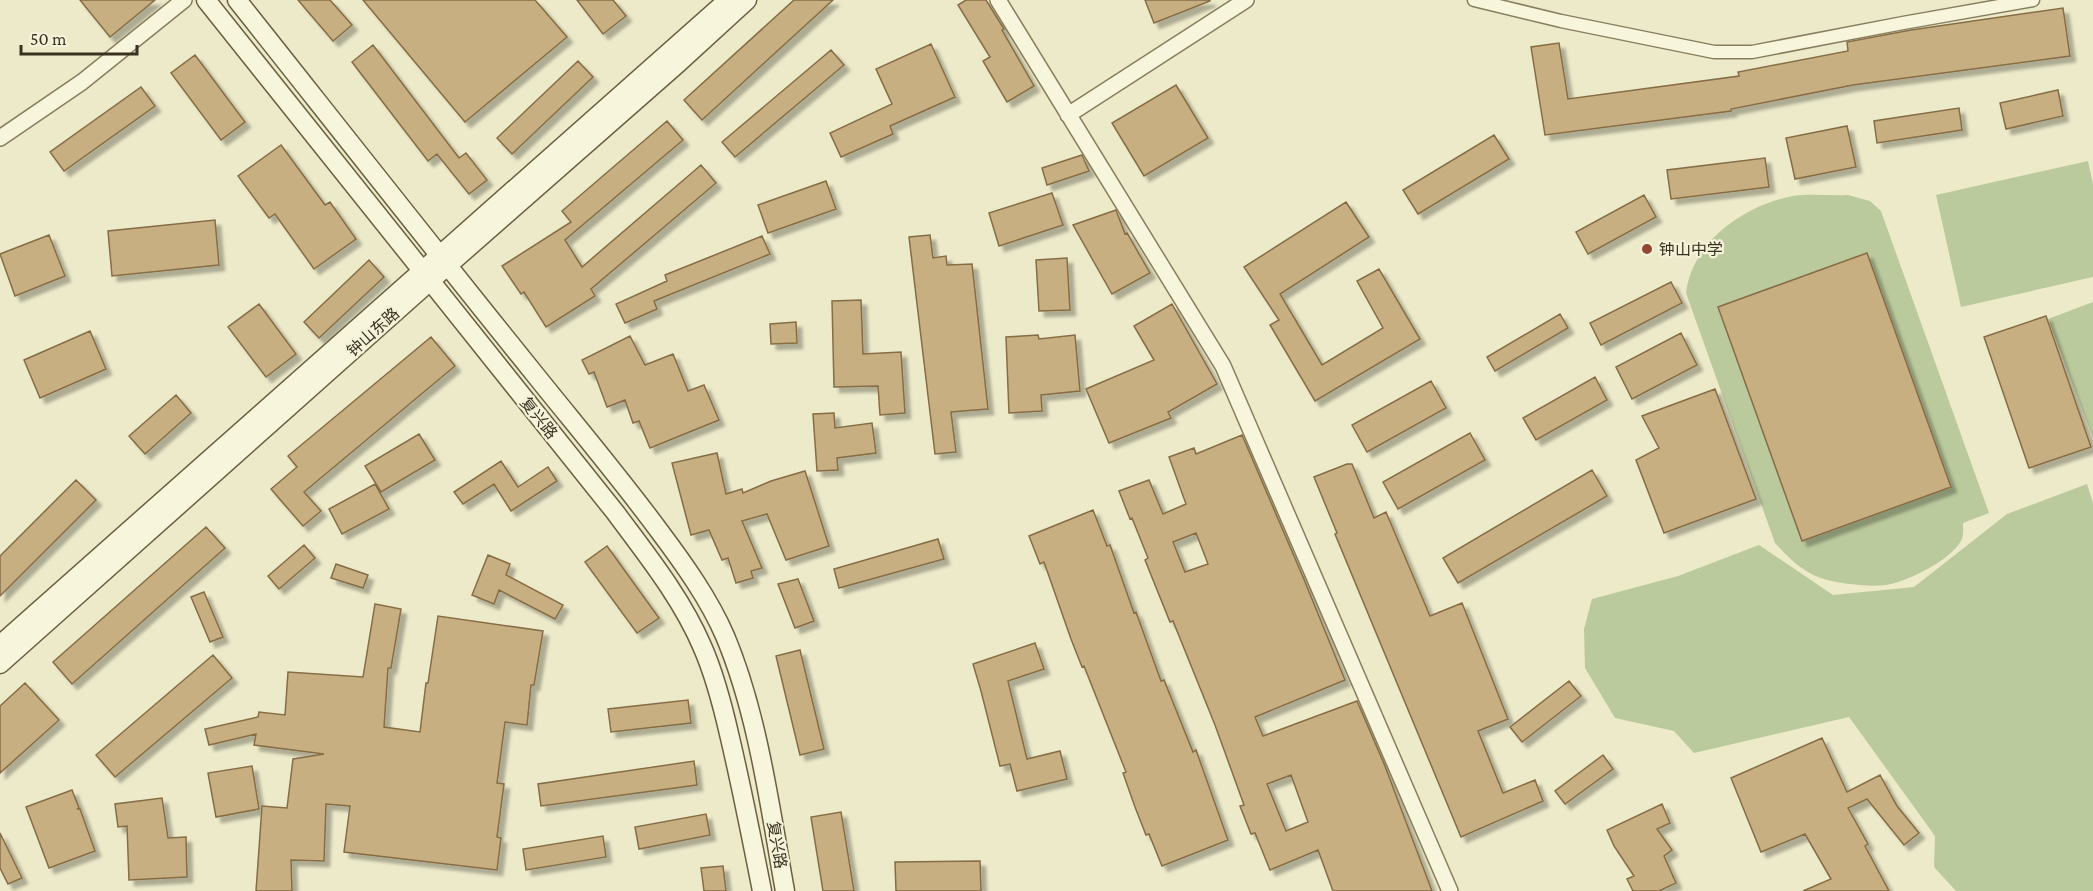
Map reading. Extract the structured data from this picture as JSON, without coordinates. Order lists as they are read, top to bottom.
{
  "streets": {
    "main road": ["钟山东路", "复兴路"]
  },
  "crossings": [
    ["钟山东路", "复兴路"]
  ],
  "places": ["钟山中学"],
  "scale_bar": "50 m"
}
